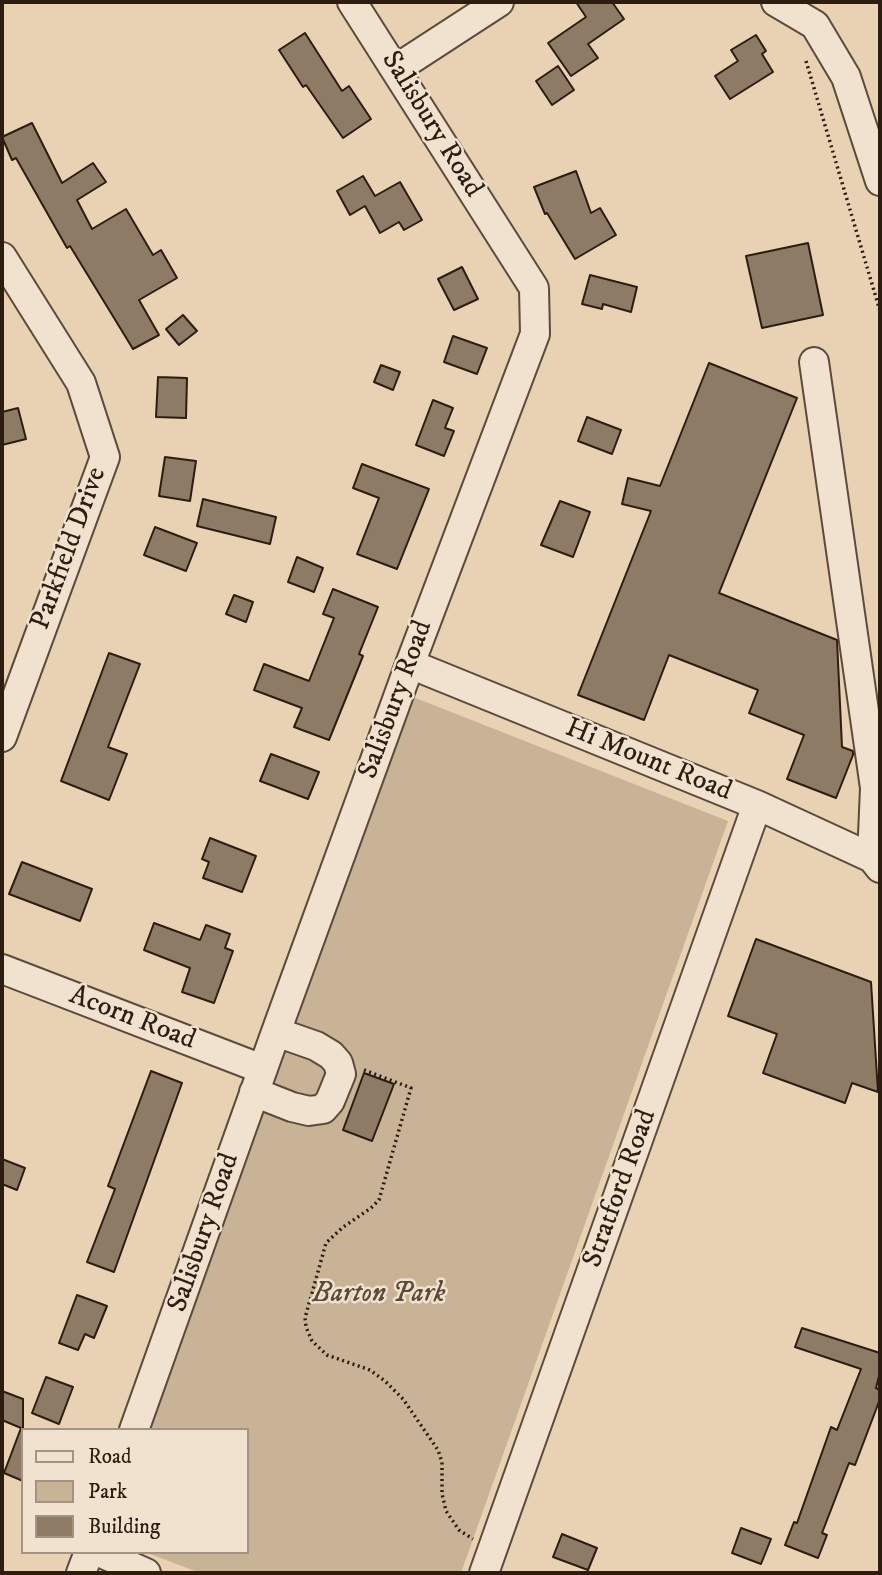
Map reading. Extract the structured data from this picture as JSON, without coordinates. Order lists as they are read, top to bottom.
{
  "streets": {
    "street": [
      "Salisbury Road",
      "Parkfield Drive",
      "Hi Mount Road",
      "Acorn Road",
      "Stratford Road"
    ]
  },
  "crossings": [
    ["Salisbury Road", "Hi Mount Road"],
    ["Salisbury Road", "Acorn Road"],
    ["Hi Mount Road", "Stratford Road"]
  ],
  "parks": ["Barton Park"],
  "legend": ["Road", "Park", "Building"]
}
